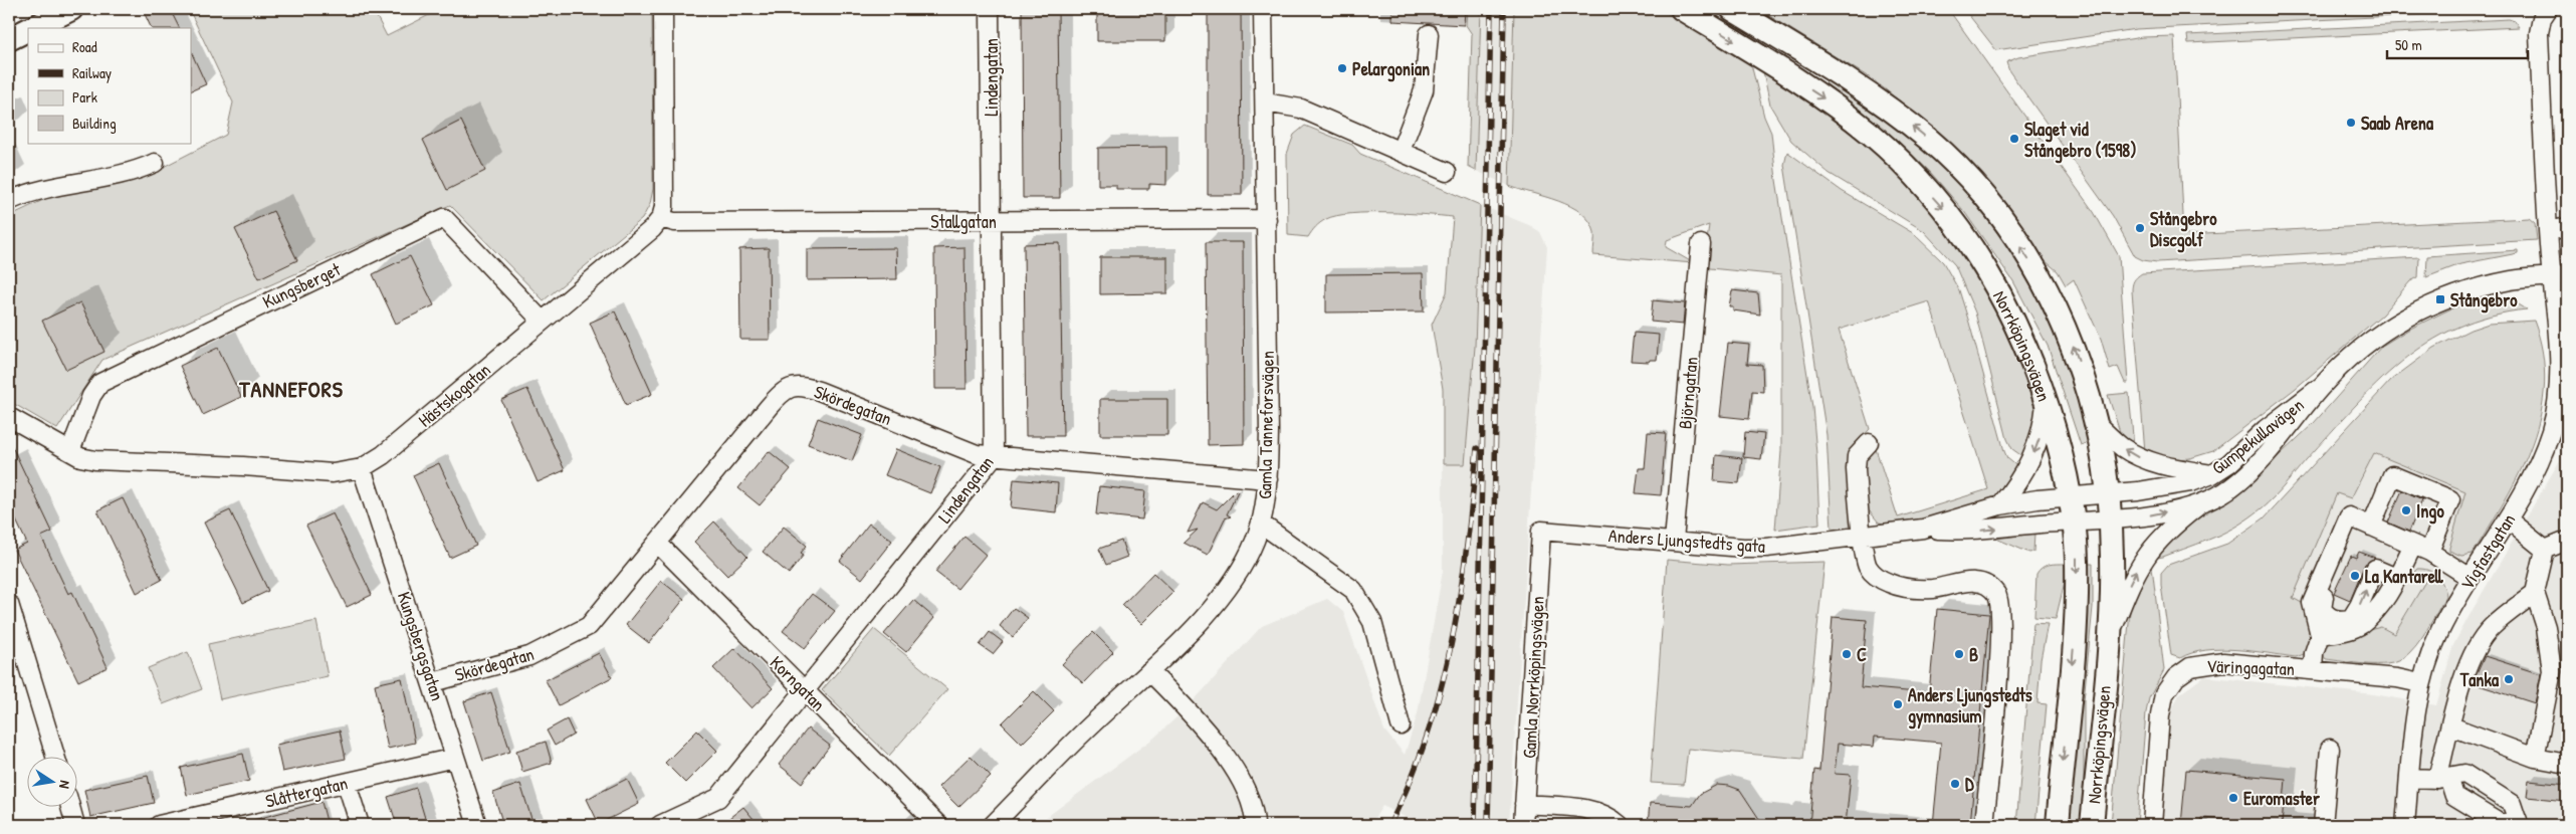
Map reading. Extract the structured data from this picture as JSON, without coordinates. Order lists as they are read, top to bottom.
{
  "streets": {
    "main road": ["Norrköpingsvägen"],
    "street": [
      "Lindengatan",
      "Stallgatan",
      "Kungsberget",
      "Björngatan",
      "Hästskogatan",
      "Skördegatan",
      "Gamla Tanneforsvägen",
      "Gumpekullavägen",
      "Anders Ljungstedts gata",
      "Vigfastgatan",
      "Kungsbergsgatan",
      "Väringagatan",
      "Gamla Norrköpingsvägen",
      "Korngatan",
      "Slåttergatan"
    ]
  },
  "crossings": [
    ["Lindengatan", "Stallgatan"],
    ["Lindengatan", "Skördegatan"],
    ["Lindengatan", "Korngatan"],
    ["Stallgatan", "Hästskogatan"],
    ["Stallgatan", "Gamla Tanneforsvägen"],
    ["Kungsberget", "Hästskogatan"],
    ["Norrköpingsvägen", "Gumpekullavägen"],
    ["Norrköpingsvägen", "Anders Ljungstedts gata"],
    ["Björngatan", "Anders Ljungstedts gata"],
    ["Hästskogatan", "Kungsbergsgatan"],
    ["Skördegatan", "Gamla Tanneforsvägen"],
    ["Skördegatan", "Kungsbergsgatan"],
    ["Skördegatan", "Korngatan"],
    ["Gumpekullavägen", "Anders Ljungstedts gata"],
    ["Gumpekullavägen", "Vigfastgatan"],
    ["Anders Ljungstedts gata", "Gamla Norrköpingsvägen"],
    ["Vigfastgatan", "Väringagatan"],
    ["Kungsbergsgatan", "Slåttergatan"]
  ],
  "districts": ["TANNEFORS"],
  "places": {
    "other": [
      "Pelargonian",
      "Saab Arena",
      "Slaget vid Stångebro (1598)",
      "Stångebro Discgolf",
      "Ingo",
      "La Kantarell",
      "C",
      "B",
      "Tanka",
      "Anders Ljungstedts gymnasium",
      "D",
      "Euromaster"
    ],
    "transit": ["Stångebro"]
  },
  "legend": [
    "Road",
    "Railway",
    "Park",
    "Building"
  ],
  "scale_bar": "50 m",
  "north": "right"
}
